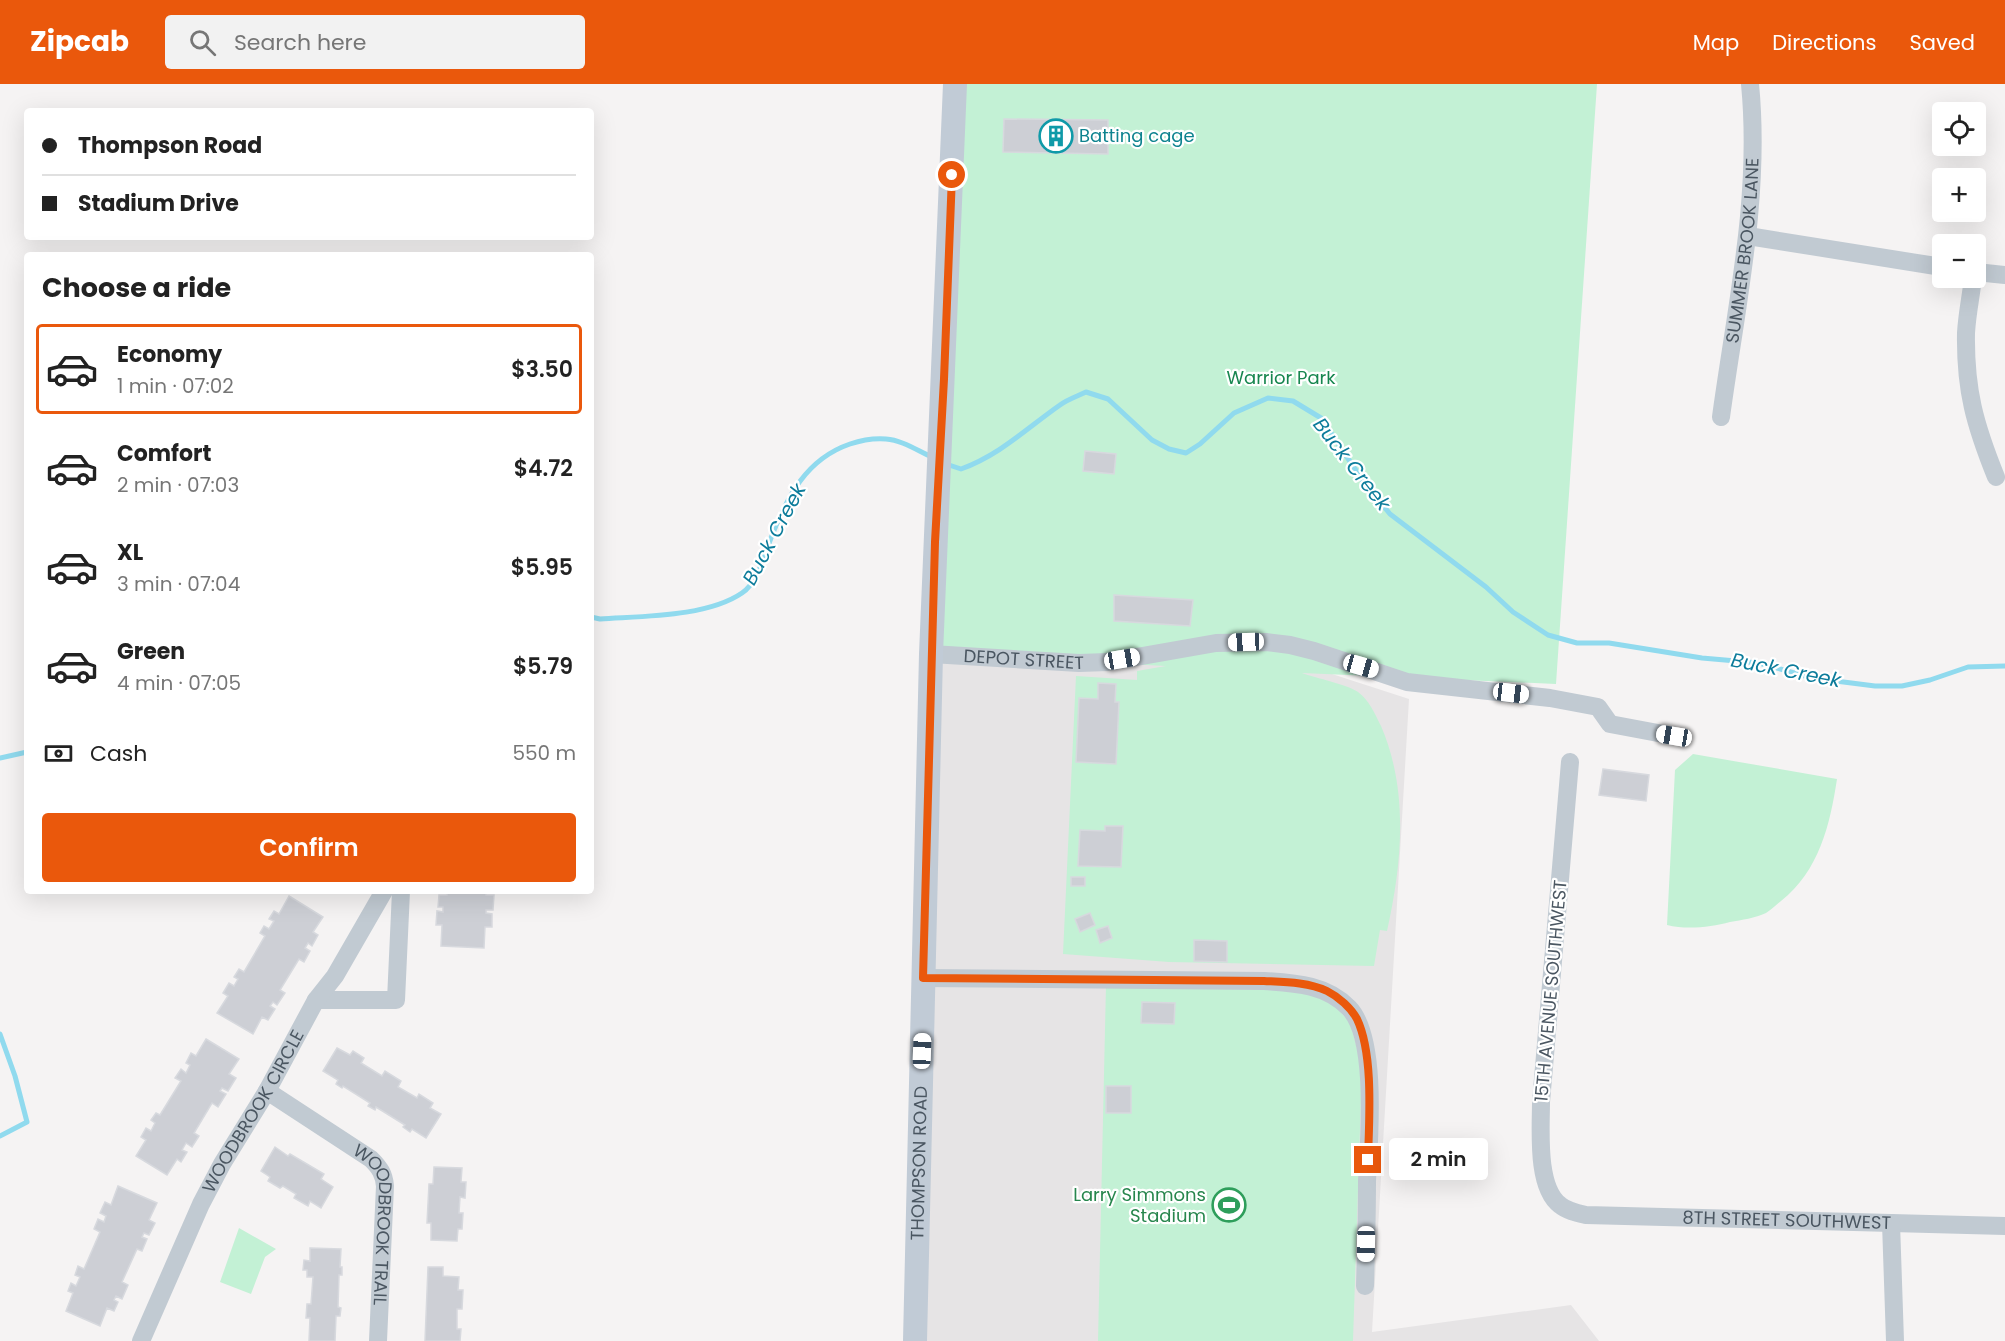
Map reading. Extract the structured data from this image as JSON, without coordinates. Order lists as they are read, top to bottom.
{
  "streets": {
    "street": [
      "SUMMER BROOK LANE",
      "DEPOT STREET",
      "15TH AVENUE SOUTHWEST",
      "WOODBROOK CIRCLE",
      "THOMPSON ROAD",
      "8TH STREET SOUTHWEST",
      "WOODBROOK TRAIL"
    ]
  },
  "crossings": [
    ["DEPOT STREET", "THOMPSON ROAD"],
    ["15TH AVENUE SOUTHWEST", "8TH STREET SOUTHWEST"],
    ["WOODBROOK CIRCLE", "WOODBROOK TRAIL"]
  ],
  "water": ["Buck Creek"],
  "parks": ["Warrior Park"],
  "places": {
    "building": ["Batting cage"],
    "sports": ["Larry Simmons Stadium"]
  },
  "page": {
    "header": "Zipcab",
    "search": "Search here",
    "nav": ["Map", "Directions", "Saved"],
    "map_buttons": ["+", "−"],
    "banner": ["Thompson Road", "Stadium Drive"],
    "heading": "Choose a ride",
    "list": [
      {
        "name": "Economy",
        "note": "1 min · 07:02",
        "value": "$3.50"
      },
      {
        "name": "Comfort",
        "note": "2 min · 07:03",
        "value": "$4.72"
      },
      {
        "name": "XL",
        "note": "3 min · 07:04",
        "value": "$5.95"
      },
      {
        "name": "Green",
        "note": "4 min · 07:05",
        "value": "$5.79"
      }
    ],
    "pay": ["Cash", "550 m"],
    "buttons": "Confirm",
    "bubble": "2 min"
  }
}
